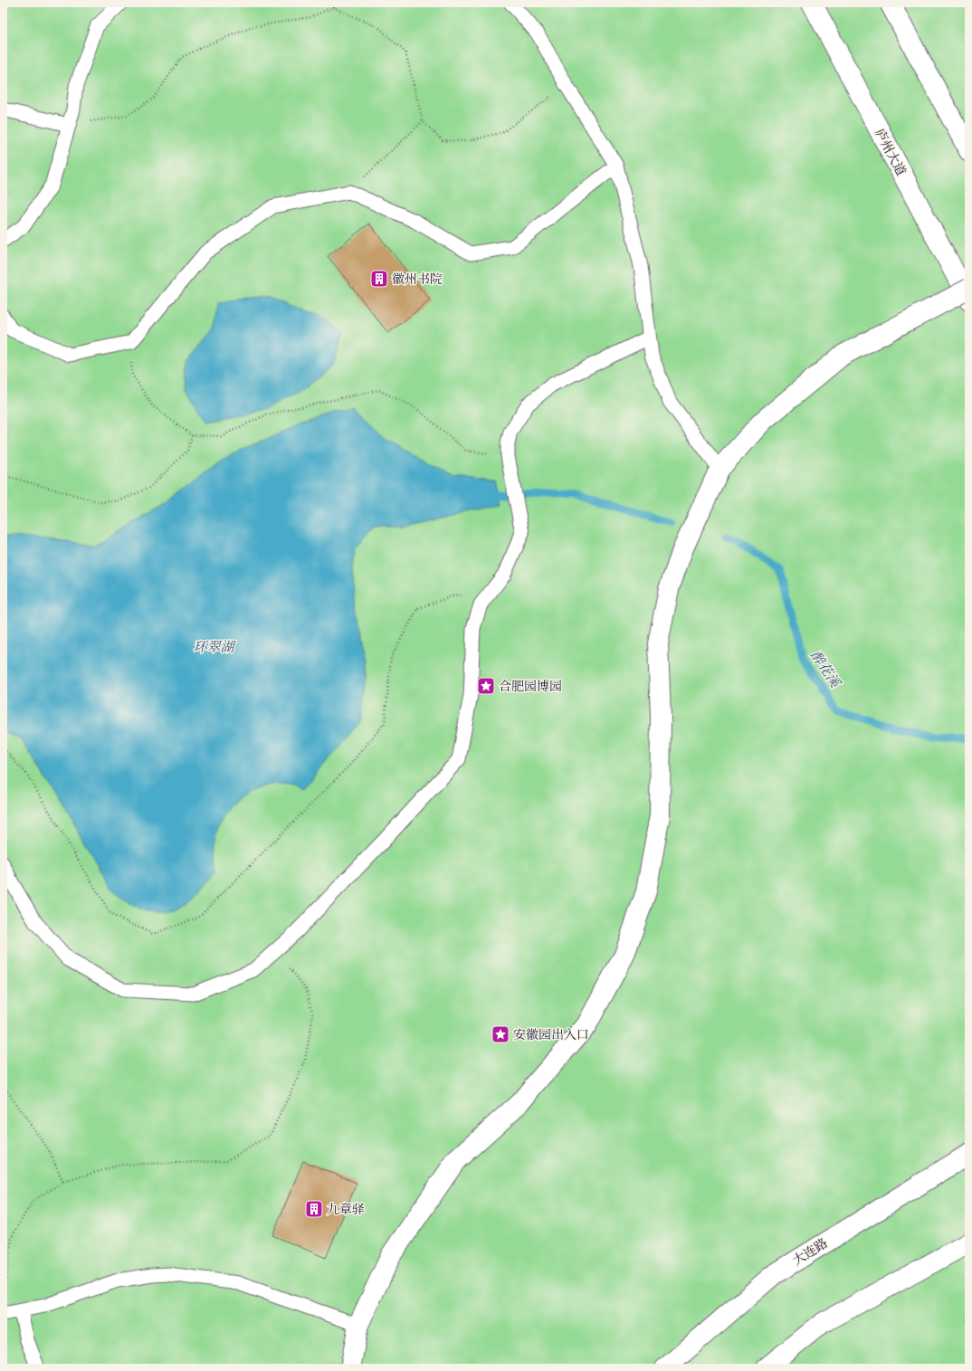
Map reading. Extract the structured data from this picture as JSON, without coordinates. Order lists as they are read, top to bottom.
{
  "streets": {
    "street": ["庐州大道", "大连路"]
  },
  "water": ["环翠湖", "醉花溪"],
  "places": {
    "building": ["徽州书院", "九章驿"],
    "place": ["合肥园博园", "安徽园出入口"]
  }
}
